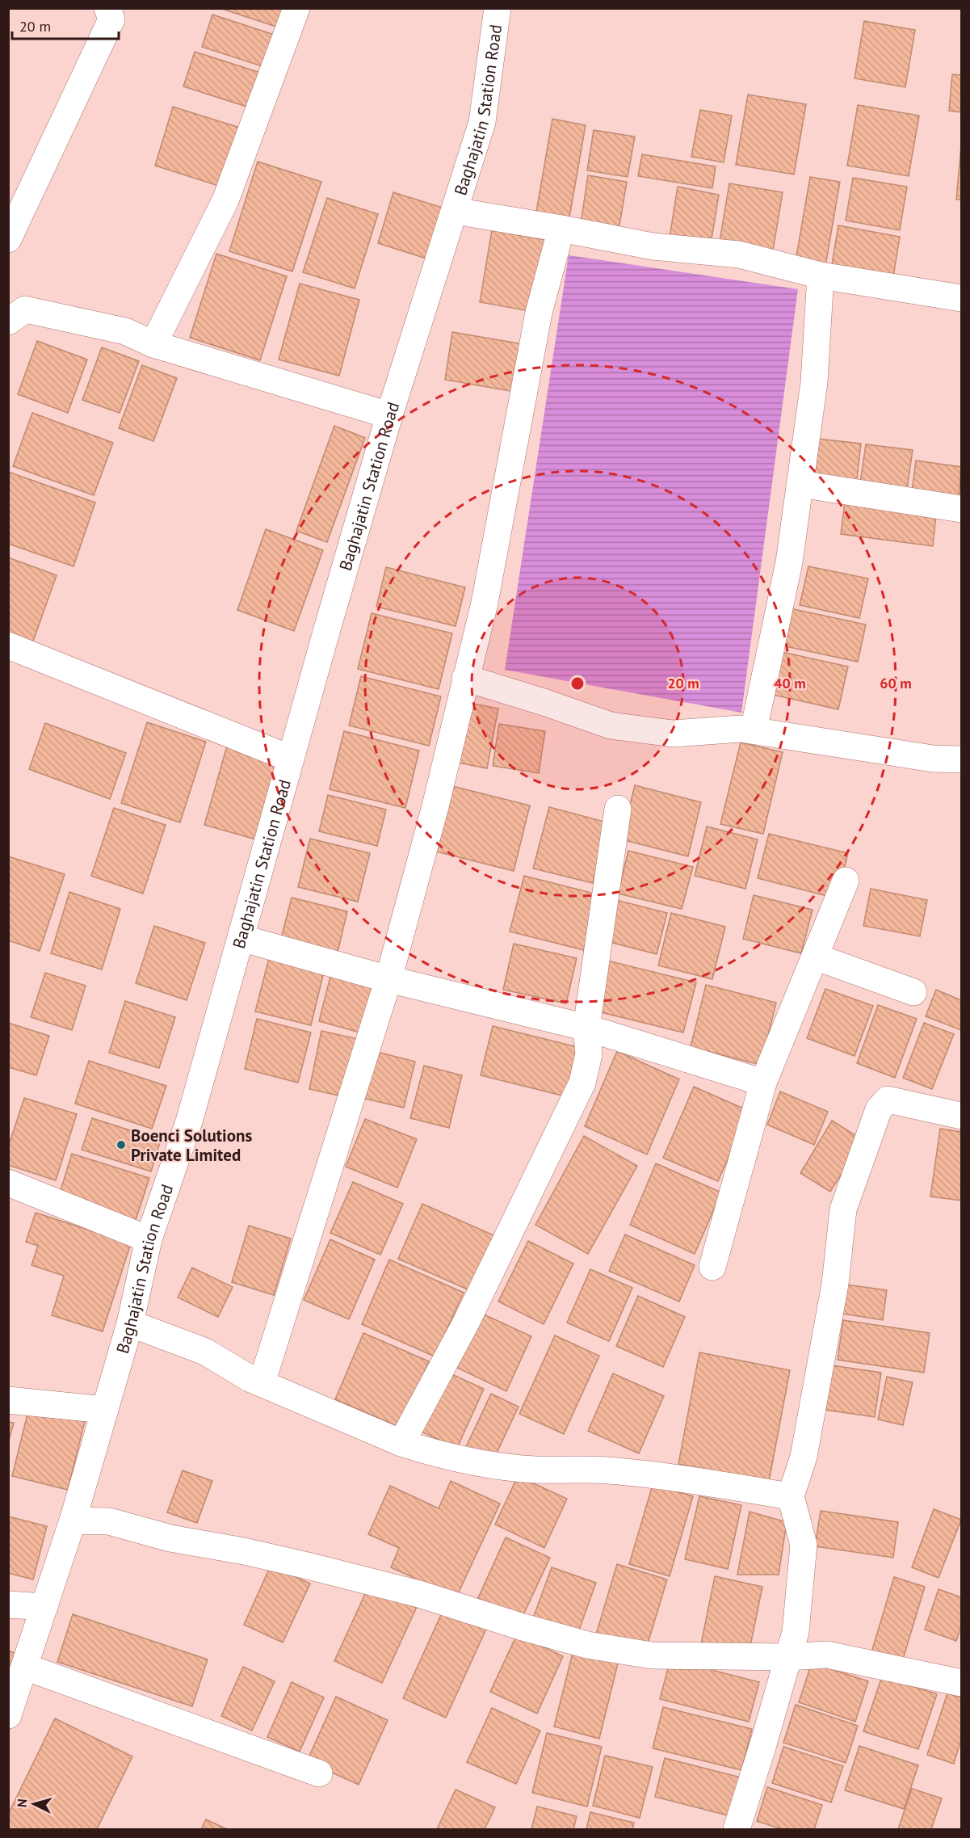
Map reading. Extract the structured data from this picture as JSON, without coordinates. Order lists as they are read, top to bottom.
{
  "streets": {
    "street": ["Baghajatin Station Road"]
  },
  "places": ["Boenci Solutions Private Limited"],
  "scale_bar": "20 m",
  "north": "left",
  "rings": ["20 m", "40 m", "60 m"]
}
